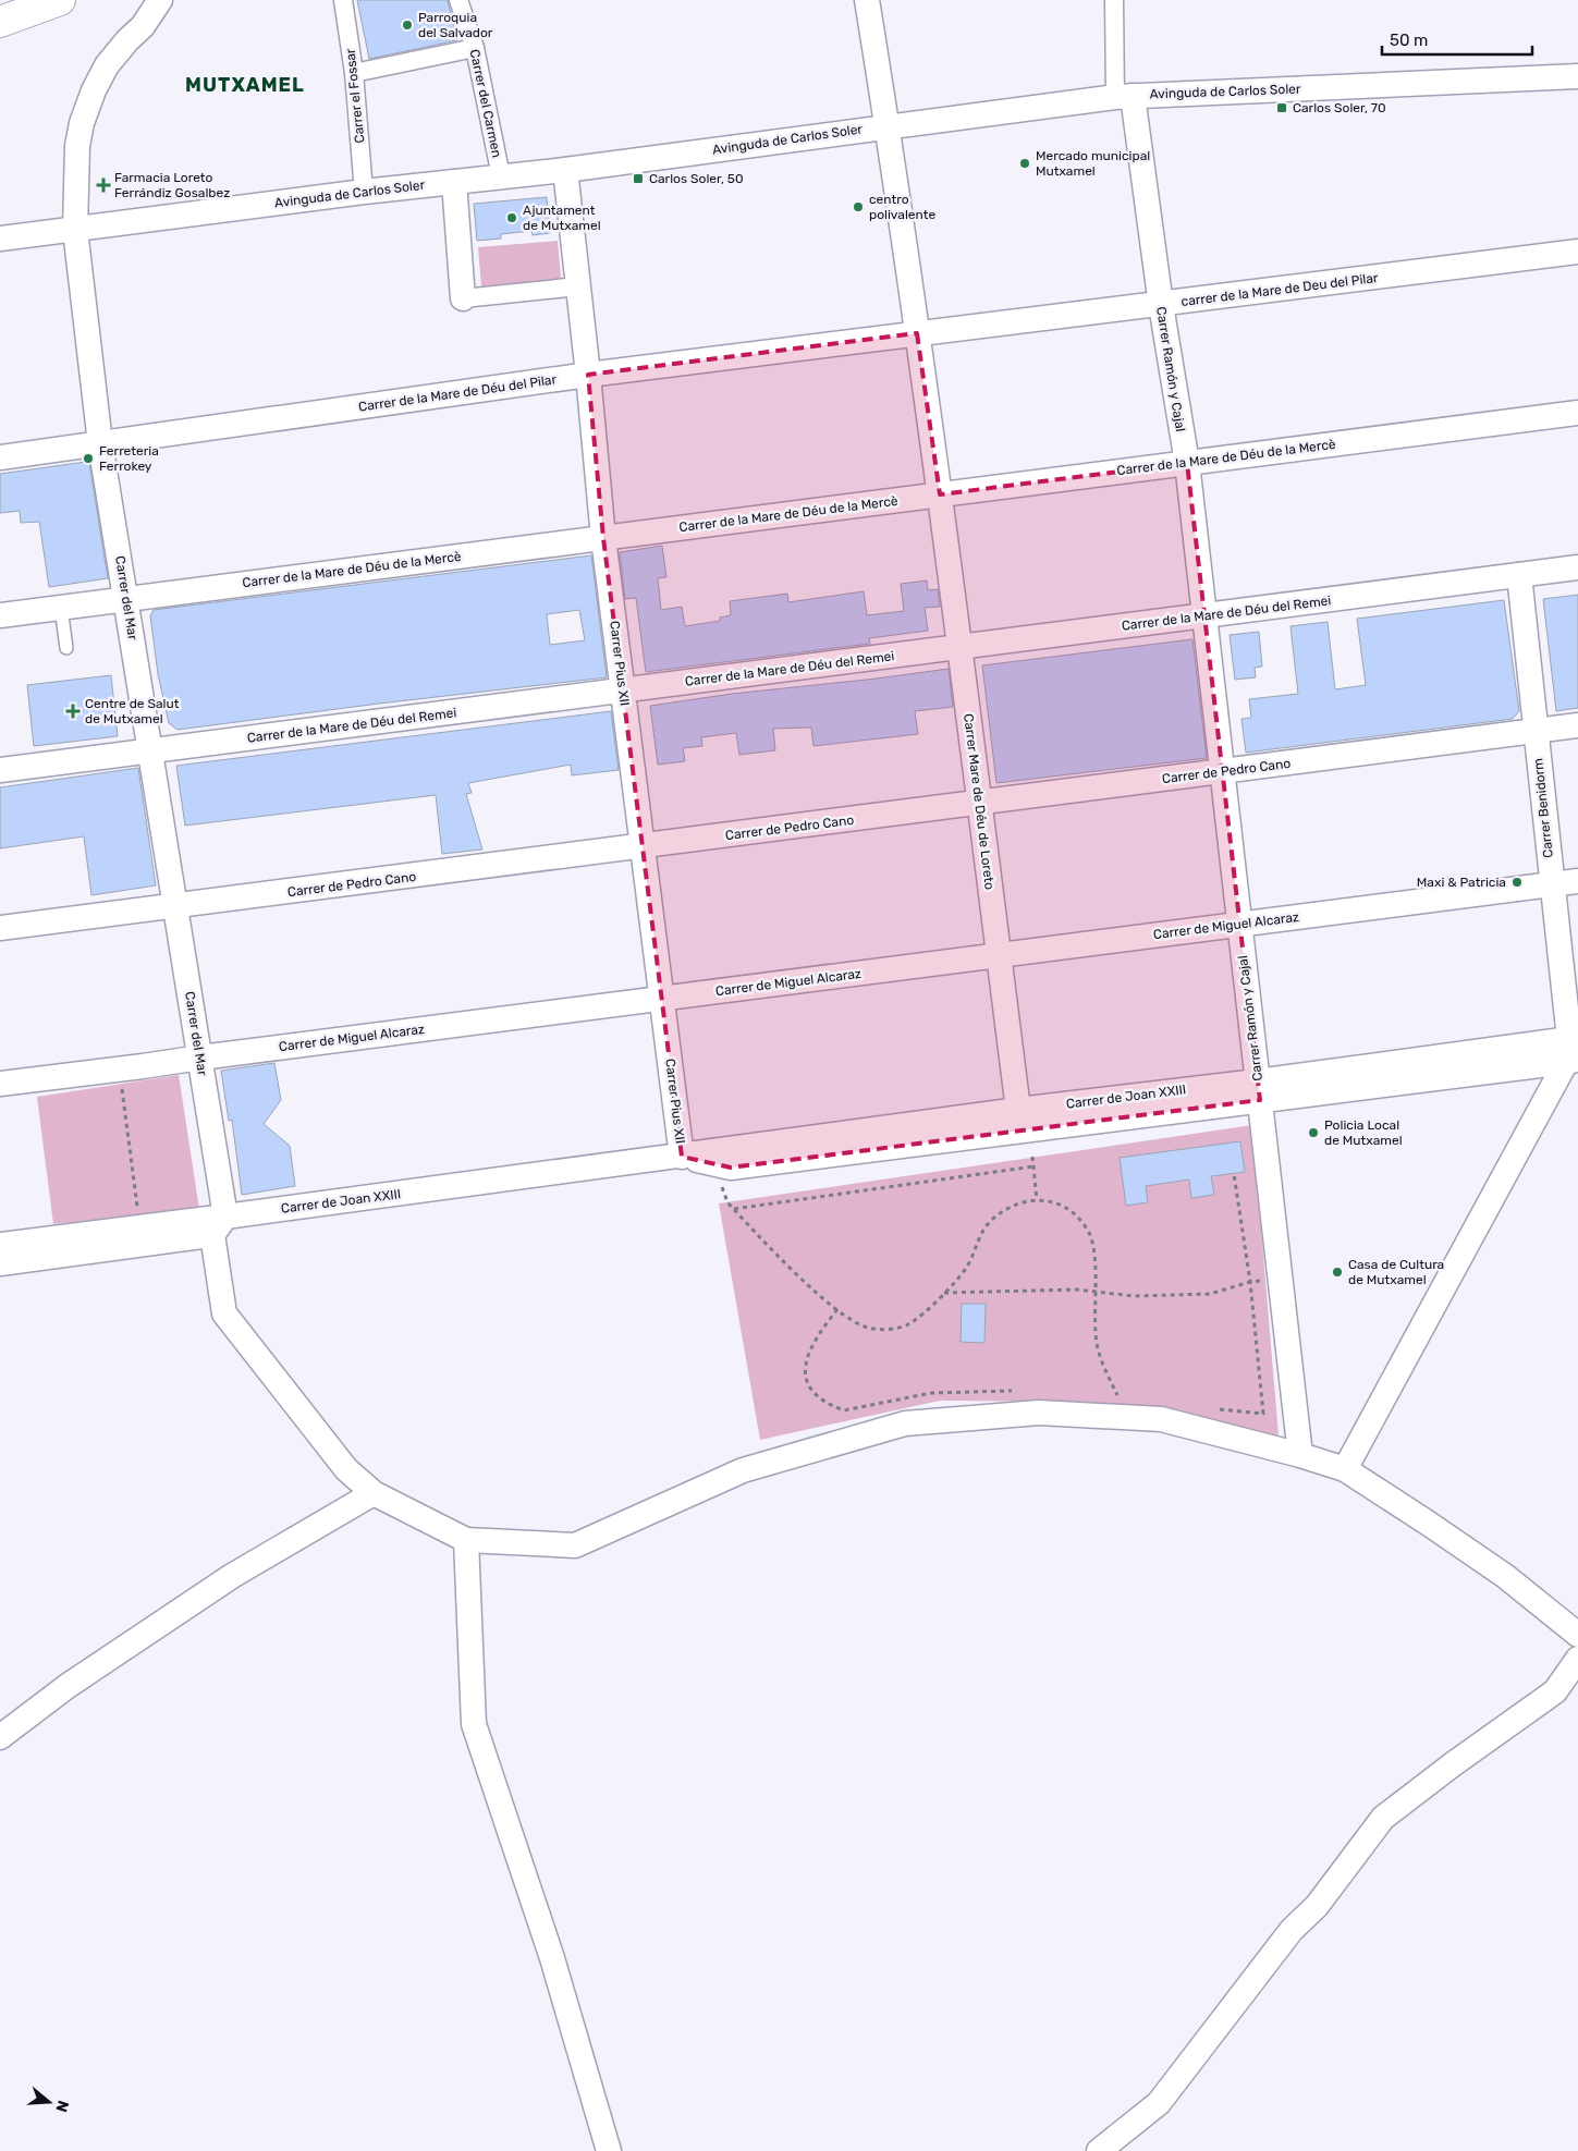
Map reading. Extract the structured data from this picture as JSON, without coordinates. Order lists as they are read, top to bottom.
{
  "streets": {
    "street": [
      "Avinguda de Carlos Soler",
      "Carrer el Fossar",
      "Carrer del Carmen",
      "carrer de la Mare de Deu del Pilar",
      "Carrer Ramón y Cajal",
      "Carrer de la Mare de Déu del Pilar",
      "Carrer de la Mare de Déu de la Mercè",
      "Carrer del Mar",
      "Carrer de la Mare de Déu del Remei",
      "Carrer Pius XII",
      "Carrer de Pedro Cano",
      "Carrer Mare de Déu de Loreto",
      "Carrer Benidorm",
      "Carrer de Miguel Alcaraz",
      "Carrer de Joan XXIII"
    ]
  },
  "crossings": [
    ["Avinguda de Carlos Soler", "Carrer el Fossar"],
    ["Avinguda de Carlos Soler", "Carrer del Carmen"],
    ["Avinguda de Carlos Soler", "Carrer Ramón y Cajal"],
    ["Avinguda de Carlos Soler", "Carrer del Mar"],
    ["Avinguda de Carlos Soler", "Carrer Pius XII"],
    ["Avinguda de Carlos Soler", "Carrer Mare de Déu de Loreto"],
    ["carrer de la Mare de Deu del Pilar", "Carrer Ramón y Cajal"],
    ["carrer de la Mare de Deu del Pilar", "Carrer de la Mare de Déu del Pilar"],
    ["carrer de la Mare de Deu del Pilar", "Carrer Mare de Déu de Loreto"],
    ["Carrer Ramón y Cajal", "Carrer de la Mare de Déu de la Mercè"],
    ["Carrer Ramón y Cajal", "Carrer de la Mare de Déu del Remei"],
    ["Carrer Ramón y Cajal", "Carrer de Pedro Cano"],
    ["Carrer Ramón y Cajal", "Carrer de Miguel Alcaraz"],
    ["Carrer Ramón y Cajal", "Carrer de Joan XXIII"],
    ["Carrer de la Mare de Déu del Pilar", "Carrer del Mar"],
    ["Carrer de la Mare de Déu del Pilar", "Carrer Pius XII"],
    ["Carrer de la Mare de Déu del Pilar", "Carrer Mare de Déu de Loreto"],
    ["Carrer de la Mare de Déu de la Mercè", "Carrer del Mar"],
    ["Carrer de la Mare de Déu de la Mercè", "Carrer Pius XII"],
    ["Carrer de la Mare de Déu de la Mercè", "Carrer Mare de Déu de Loreto"],
    ["Carrer del Mar", "Carrer de la Mare de Déu del Remei"],
    ["Carrer del Mar", "Carrer de Pedro Cano"],
    ["Carrer del Mar", "Carrer de Miguel Alcaraz"],
    ["Carrer del Mar", "Carrer de Joan XXIII"],
    ["Carrer de la Mare de Déu del Remei", "Carrer Pius XII"],
    ["Carrer de la Mare de Déu del Remei", "Carrer Mare de Déu de Loreto"],
    ["Carrer de la Mare de Déu del Remei", "Carrer Benidorm"],
    ["Carrer Pius XII", "Carrer de Pedro Cano"],
    ["Carrer Pius XII", "Carrer de Miguel Alcaraz"],
    ["Carrer Pius XII", "Carrer de Joan XXIII"],
    ["Carrer de Pedro Cano", "Carrer Mare de Déu de Loreto"],
    ["Carrer de Pedro Cano", "Carrer Benidorm"],
    ["Carrer Mare de Déu de Loreto", "Carrer de Miguel Alcaraz"],
    ["Carrer Mare de Déu de Loreto", "Carrer de Joan XXIII"],
    ["Carrer Benidorm", "Carrer de Miguel Alcaraz"],
    ["Carrer Benidorm", "Carrer de Joan XXIII"]
  ],
  "districts": ["MUTXAMEL"],
  "places": {
    "other": [
      "Parroquia del Salvador",
      "Mercado municipal Mutxamel",
      "centro polivalente",
      "Ajuntament de Mutxamel",
      "Ferreteria Ferrokey",
      "Maxi & Patricia",
      "Policia Local de Mutxamel",
      "Casa de Cultura de Mutxamel"
    ],
    "transit": ["Carlos Soler, 70", "Carlos Soler, 50"],
    "health": ["Farmacia Loreto Ferrándiz Gosalbez", "Centre de Salut de Mutxamel"]
  },
  "scale_bar": "50 m",
  "north": "right"
}
